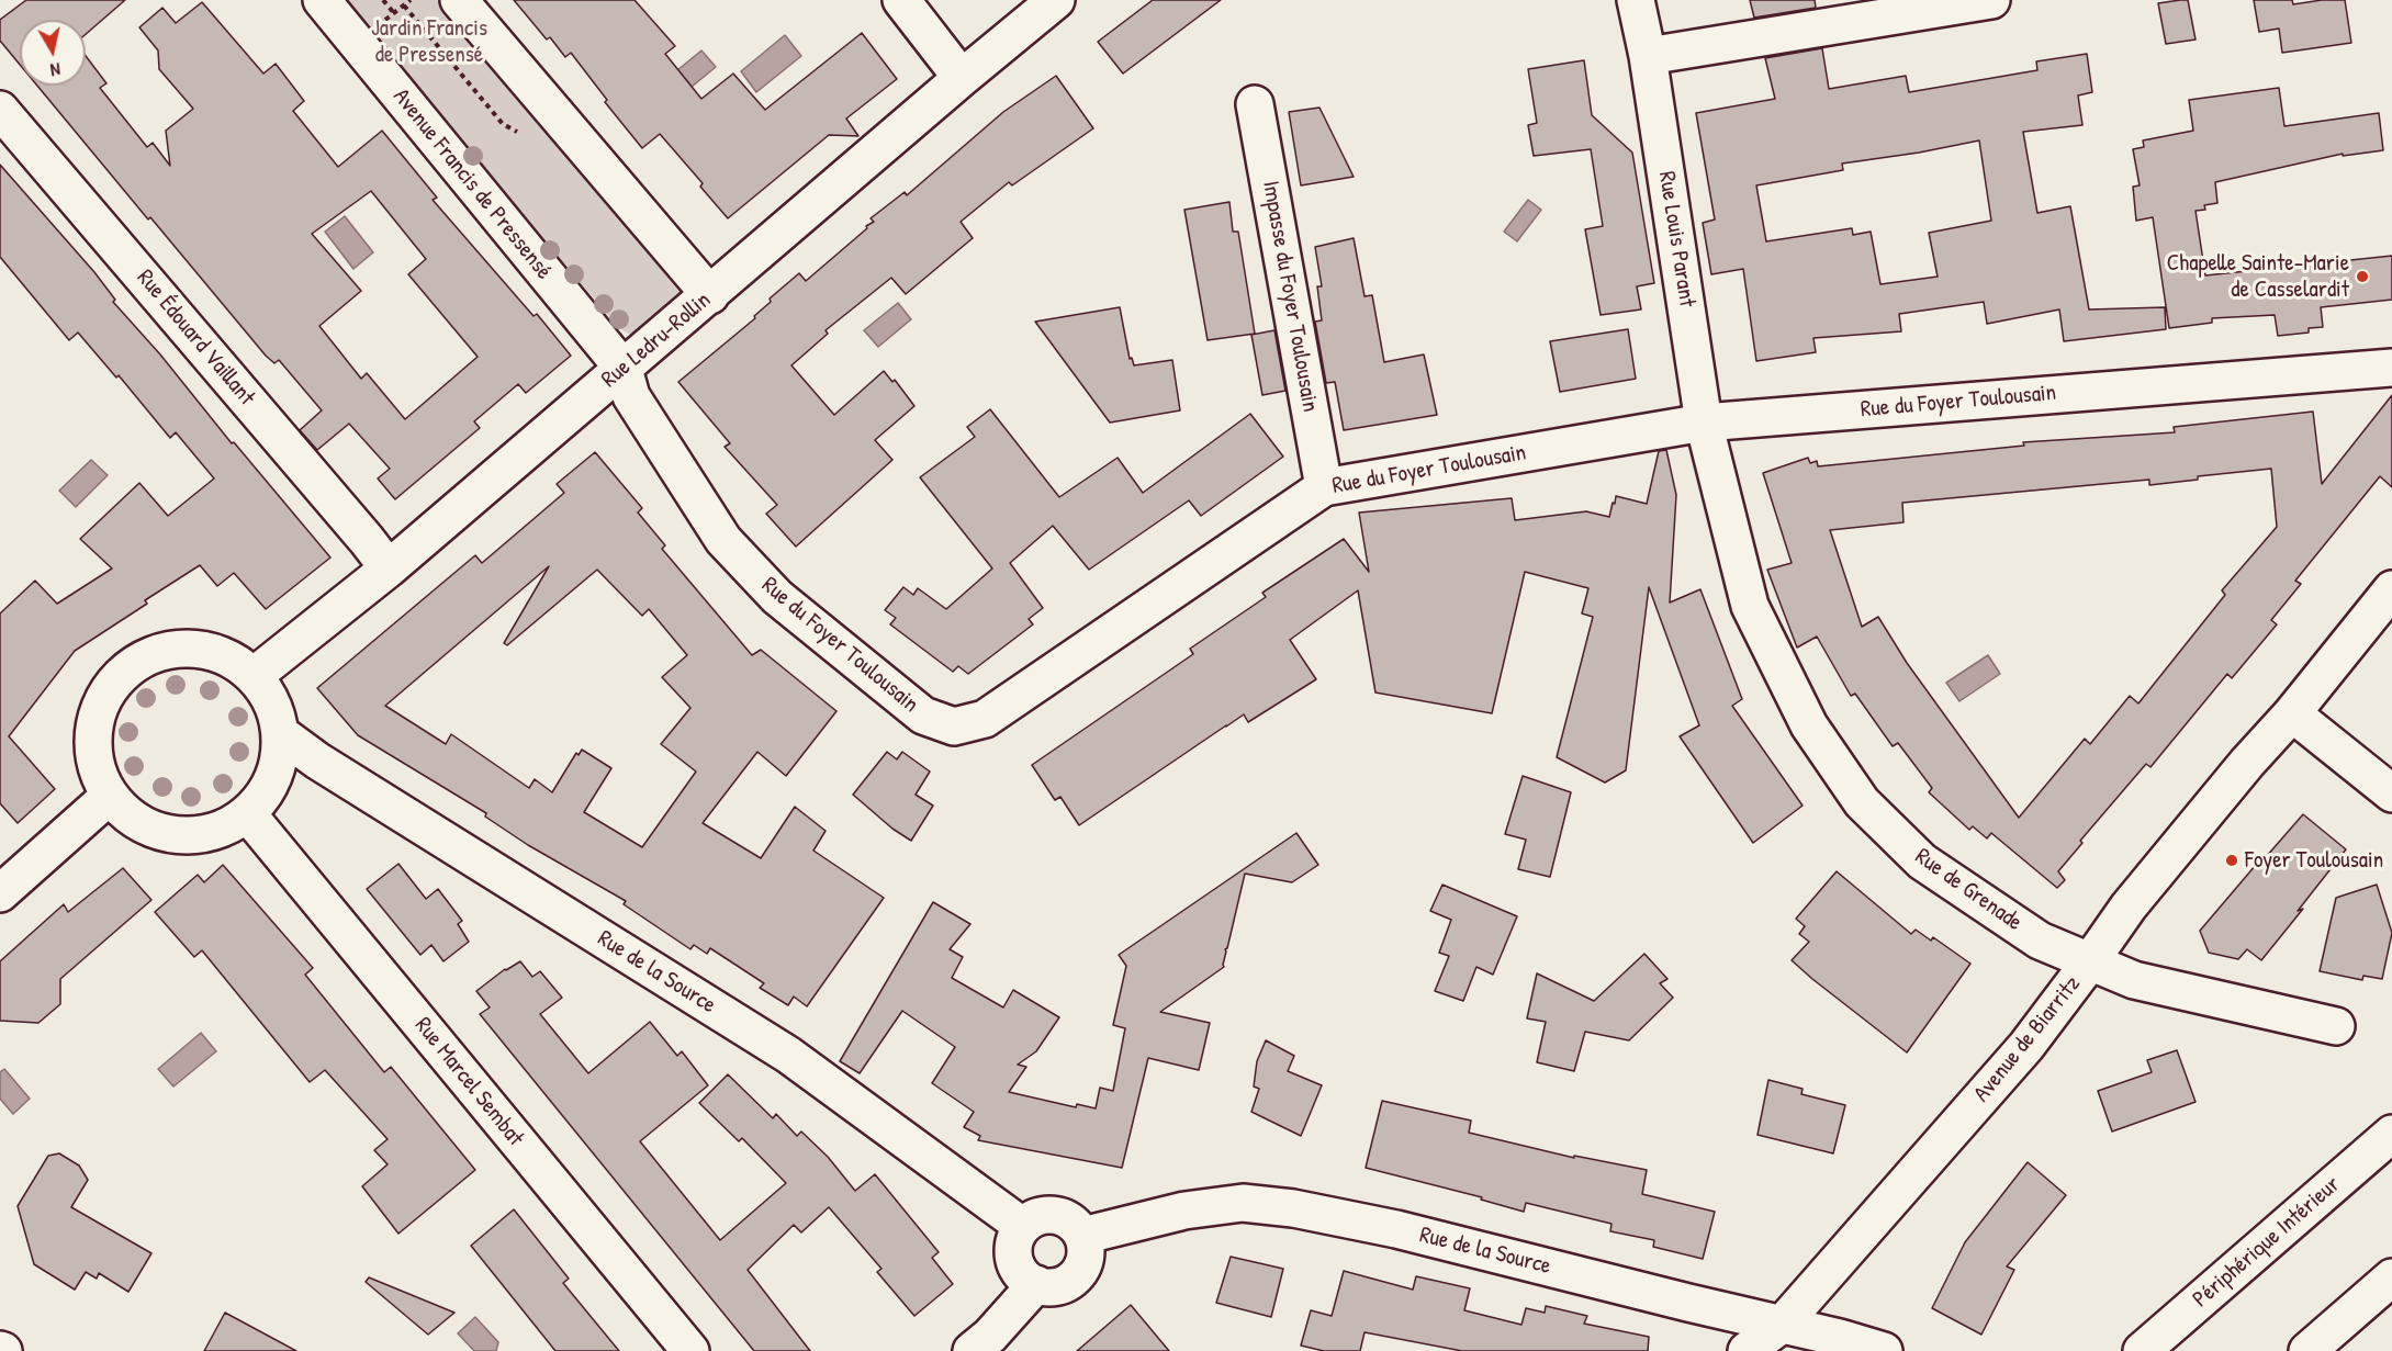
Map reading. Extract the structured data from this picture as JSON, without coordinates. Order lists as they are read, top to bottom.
{
  "streets": {
    "main road": [
      "Avenue Francis de Pressensé",
      "Rue Louis Parant",
      "Impasse du Foyer Toulousain",
      "Rue Édouard Vaillant",
      "Rue Ledru-Rollin",
      "Rue du Foyer Toulousain",
      "Rue de Grenade",
      "Rue de la Source",
      "Avenue de Biarritz",
      "Rue Marcel Sembat",
      "Périphérique Intérieur"
    ]
  },
  "crossings": [
    ["Avenue Francis de Pressensé", "Rue Ledru-Rollin"],
    ["Avenue Francis de Pressensé", "Rue du Foyer Toulousain"],
    ["Rue Louis Parant", "Rue du Foyer Toulousain"],
    ["Rue Louis Parant", "Rue de Grenade"],
    ["Impasse du Foyer Toulousain", "Rue du Foyer Toulousain"],
    ["Rue Édouard Vaillant", "Rue Ledru-Rollin"],
    ["Rue Ledru-Rollin", "Rue du Foyer Toulousain"],
    ["Rue Ledru-Rollin", "Rue de la Source"],
    ["Rue Ledru-Rollin", "Rue Marcel Sembat"],
    ["Rue du Foyer Toulousain", "Rue de Grenade"],
    ["Rue de Grenade", "Avenue de Biarritz"],
    ["Rue de la Source", "Avenue de Biarritz"],
    ["Rue de la Source", "Rue Marcel Sembat"]
  ],
  "parks": ["Jardin Francis de Pressensé"],
  "places": ["Chapelle Sainte-Marie de Casselardit", "Foyer Toulousain"],
  "north": "bottom"
}
